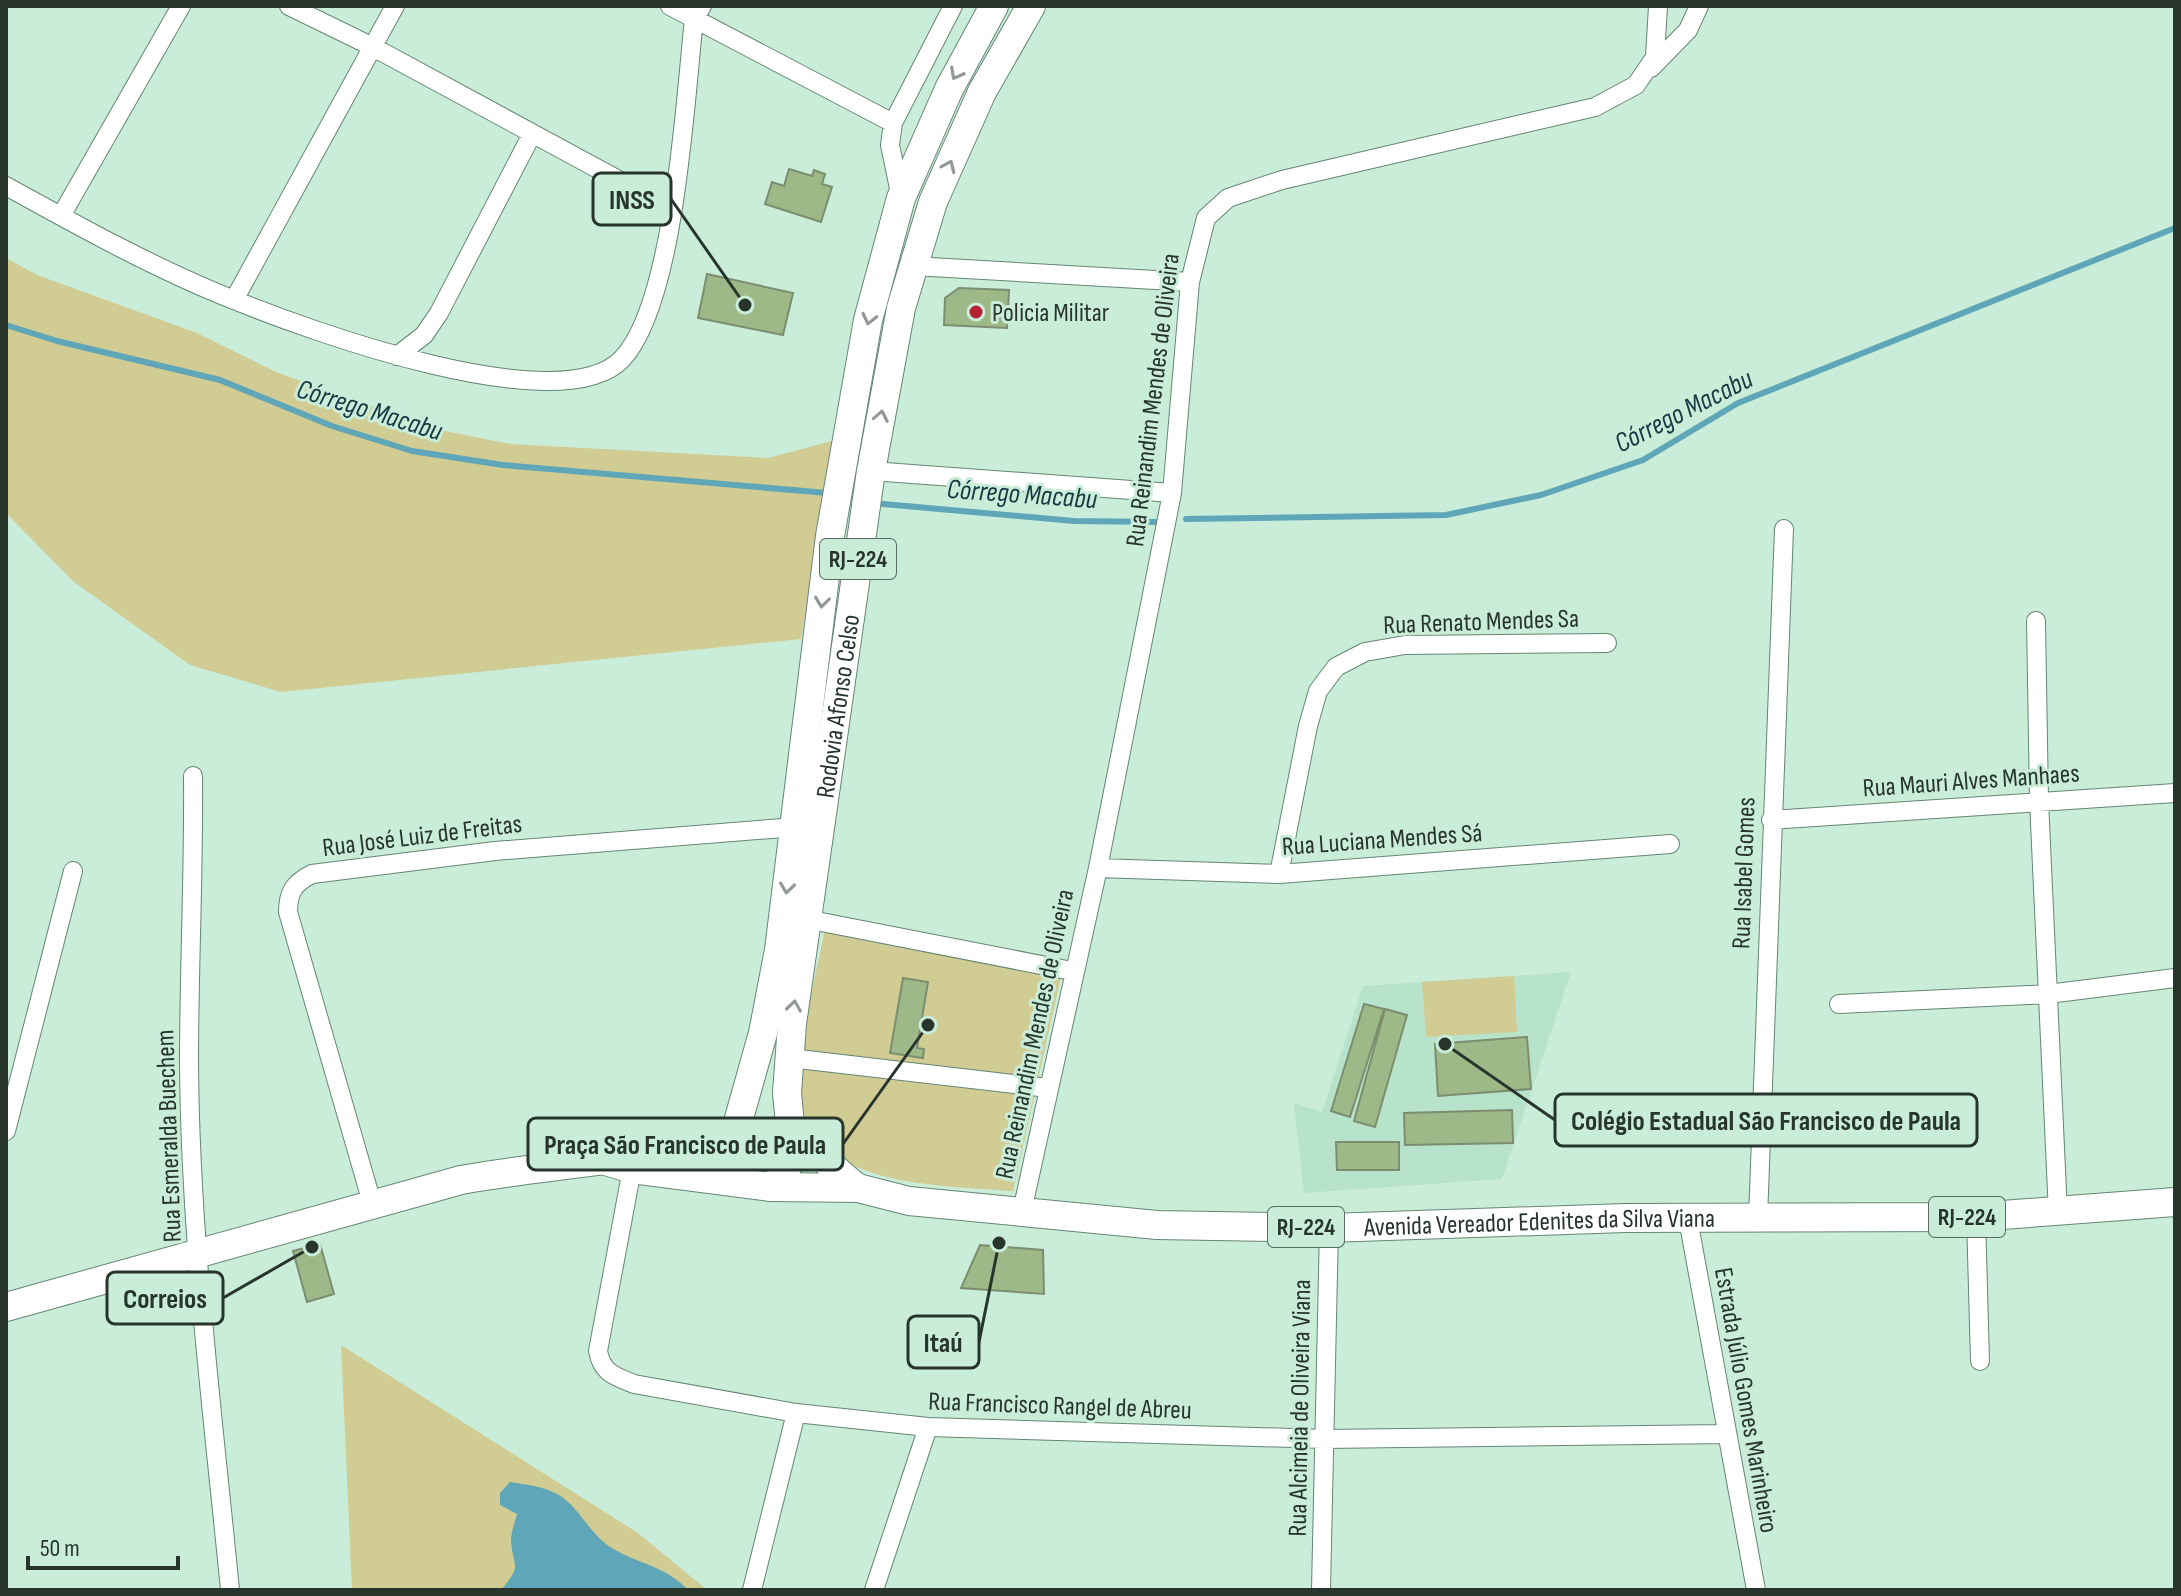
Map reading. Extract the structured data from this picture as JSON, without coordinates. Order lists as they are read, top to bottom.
{
  "streets": {
    "main road": ["RJ-224", "Rodovia Afonso Celso", "Avenida Vereador Edenites da Silva Viana"],
    "street": [
      "Rua Reinandim Mendes de Oliveira",
      "Rua Renato Mendes Sa",
      "Rua Mauri Alves Manhaes",
      "Rua José Luiz de Freitas",
      "Rua Luciana Mendes Sá",
      "Rua Isabel Gomes",
      "Rua Esmeralda Buechem",
      "Estrada Júlio Gomes Marinheiro",
      "Rua Francisco Rangel de Abreu",
      "Rua Alcimeia de Oliveira Viana"
    ]
  },
  "crossings": [
    ["Rua Reinandim Mendes de Oliveira", "Rua Luciana Mendes Sá"],
    ["Rua Reinandim Mendes de Oliveira", "Avenida Vereador Edenites da Silva Viana"],
    ["Rua Renato Mendes Sa", "Rua Luciana Mendes Sá"],
    ["Rodovia Afonso Celso", "Rua José Luiz de Freitas"],
    ["Rodovia Afonso Celso", "Avenida Vereador Edenites da Silva Viana"],
    ["Rua Mauri Alves Manhaes", "Rua Isabel Gomes"],
    ["Rua José Luiz de Freitas", "Avenida Vereador Edenites da Silva Viana"],
    ["Rua Isabel Gomes", "Avenida Vereador Edenites da Silva Viana"],
    ["Rua Esmeralda Buechem", "Avenida Vereador Edenites da Silva Viana"],
    ["Avenida Vereador Edenites da Silva Viana", "Estrada Júlio Gomes Marinheiro"],
    ["Avenida Vereador Edenites da Silva Viana", "Rua Francisco Rangel de Abreu"],
    ["Avenida Vereador Edenites da Silva Viana", "Rua Alcimeia de Oliveira Viana"],
    ["Estrada Júlio Gomes Marinheiro", "Rua Francisco Rangel de Abreu"],
    ["Rua Francisco Rangel de Abreu", "Rua Alcimeia de Oliveira Viana"]
  ],
  "water": ["Córrego Macabu"],
  "places": [
    "INSS",
    "Policia Militar",
    "Praça São Francisco de Paula",
    "Colégio Estadual São Francisco de Paula",
    "Itaú",
    "Correios"
  ],
  "scale_bar": "50 m"
}
